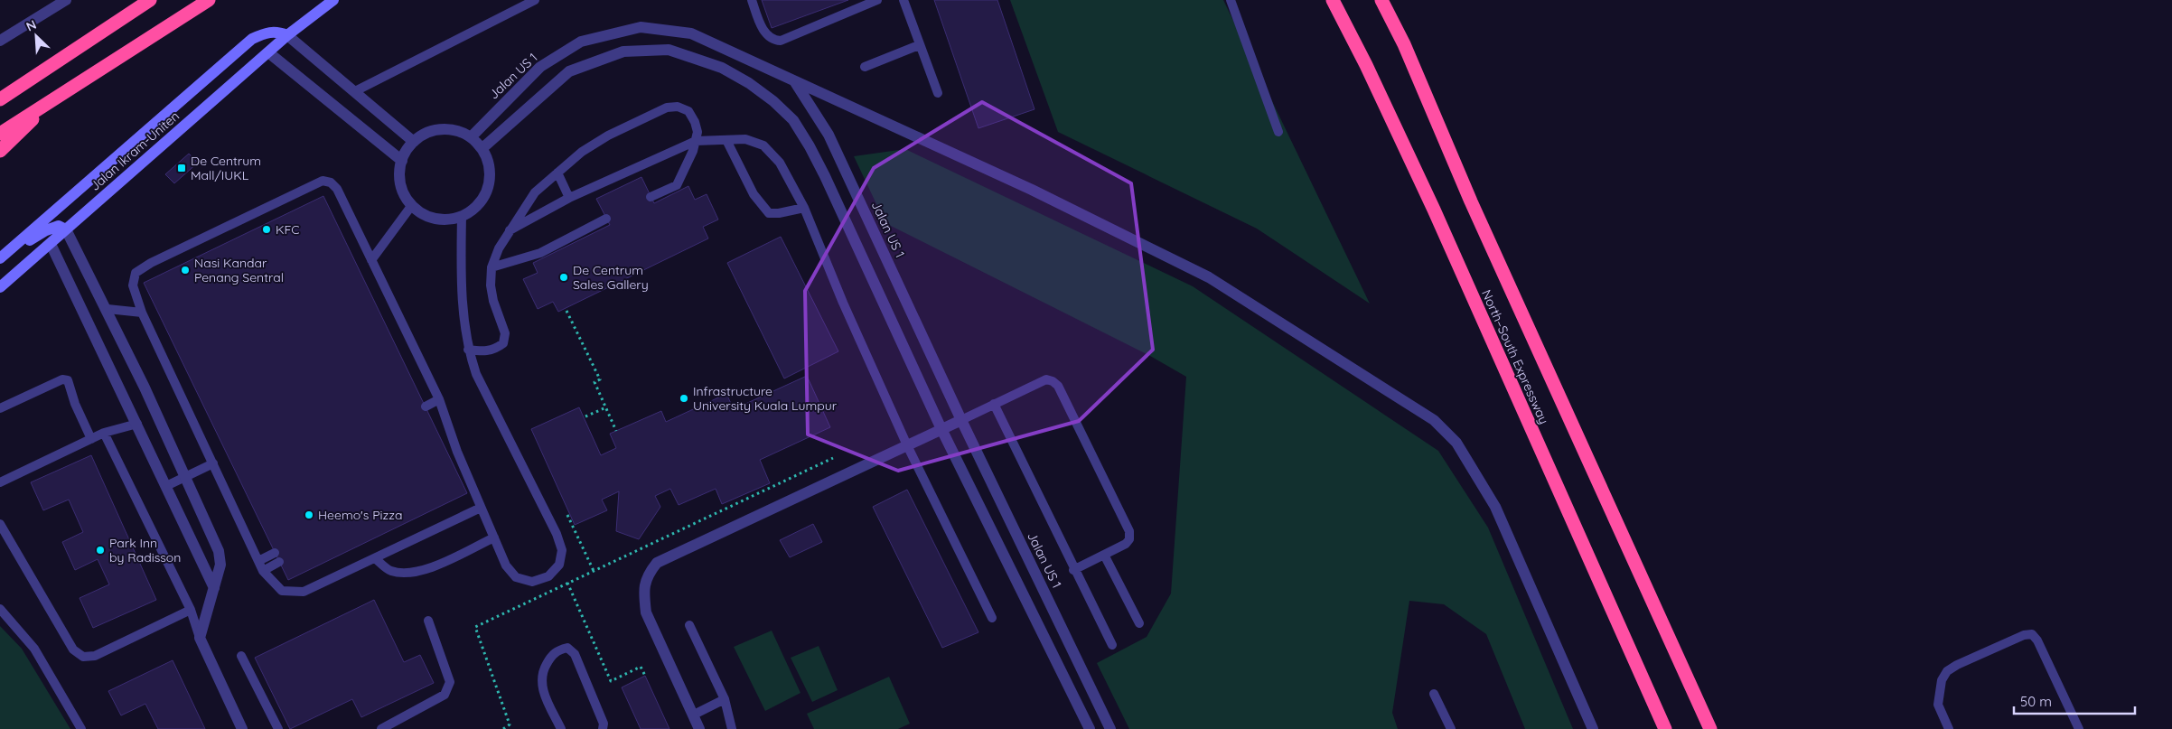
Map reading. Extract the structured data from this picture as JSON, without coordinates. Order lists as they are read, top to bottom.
{
  "streets": {
    "highway": ["North–South Expressway"],
    "main road": ["Jalan Ikram-Uniten"],
    "street": ["Jalan US 1"]
  },
  "places": {
    "transit": ["De Centrum Mall/IUKL"],
    "other": [
      "KFC",
      "Nasi Kandar Penang Sentral",
      "De Centrum Sales Gallery",
      "Infrastructure University Kuala Lumpur",
      "Heemo's Pizza",
      "Park Inn by Radisson"
    ]
  },
  "scale_bar": "50 m",
  "north": "top left"
}
